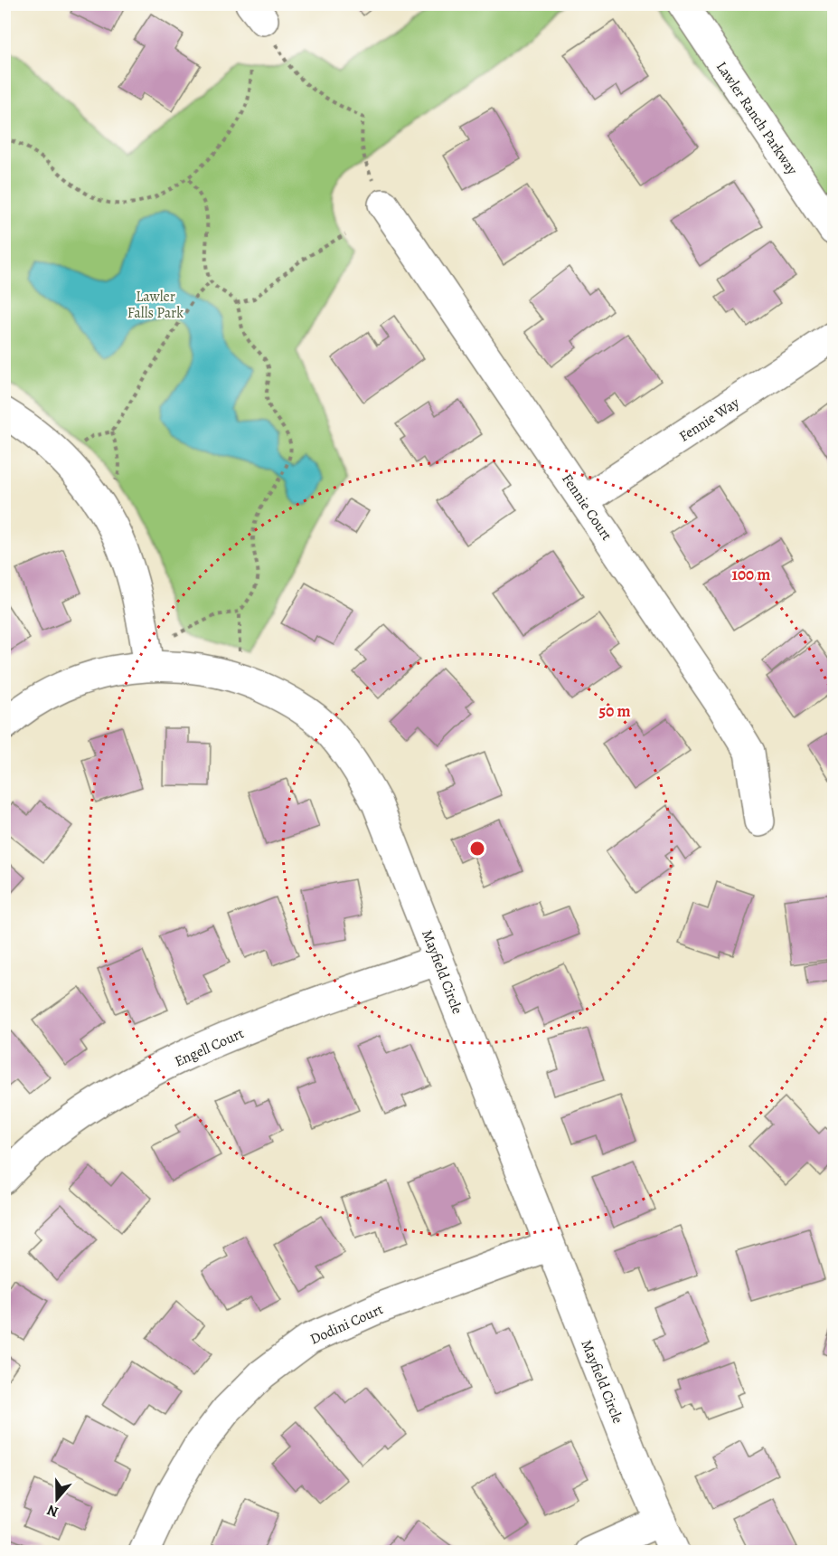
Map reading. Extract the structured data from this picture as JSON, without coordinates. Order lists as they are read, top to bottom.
{
  "streets": {
    "street": [
      "Lawler Ranch Parkway",
      "Fennie Way",
      "Fennie Court",
      "Mayfield Circle",
      "Engell Court",
      "Dodini Court"
    ]
  },
  "crossings": [
    ["Fennie Way", "Fennie Court"],
    ["Mayfield Circle", "Engell Court"],
    ["Mayfield Circle", "Dodini Court"]
  ],
  "parks": ["Lawler Falls Park"],
  "north": "bottom",
  "rings": ["100 m", "50 m"]
}
